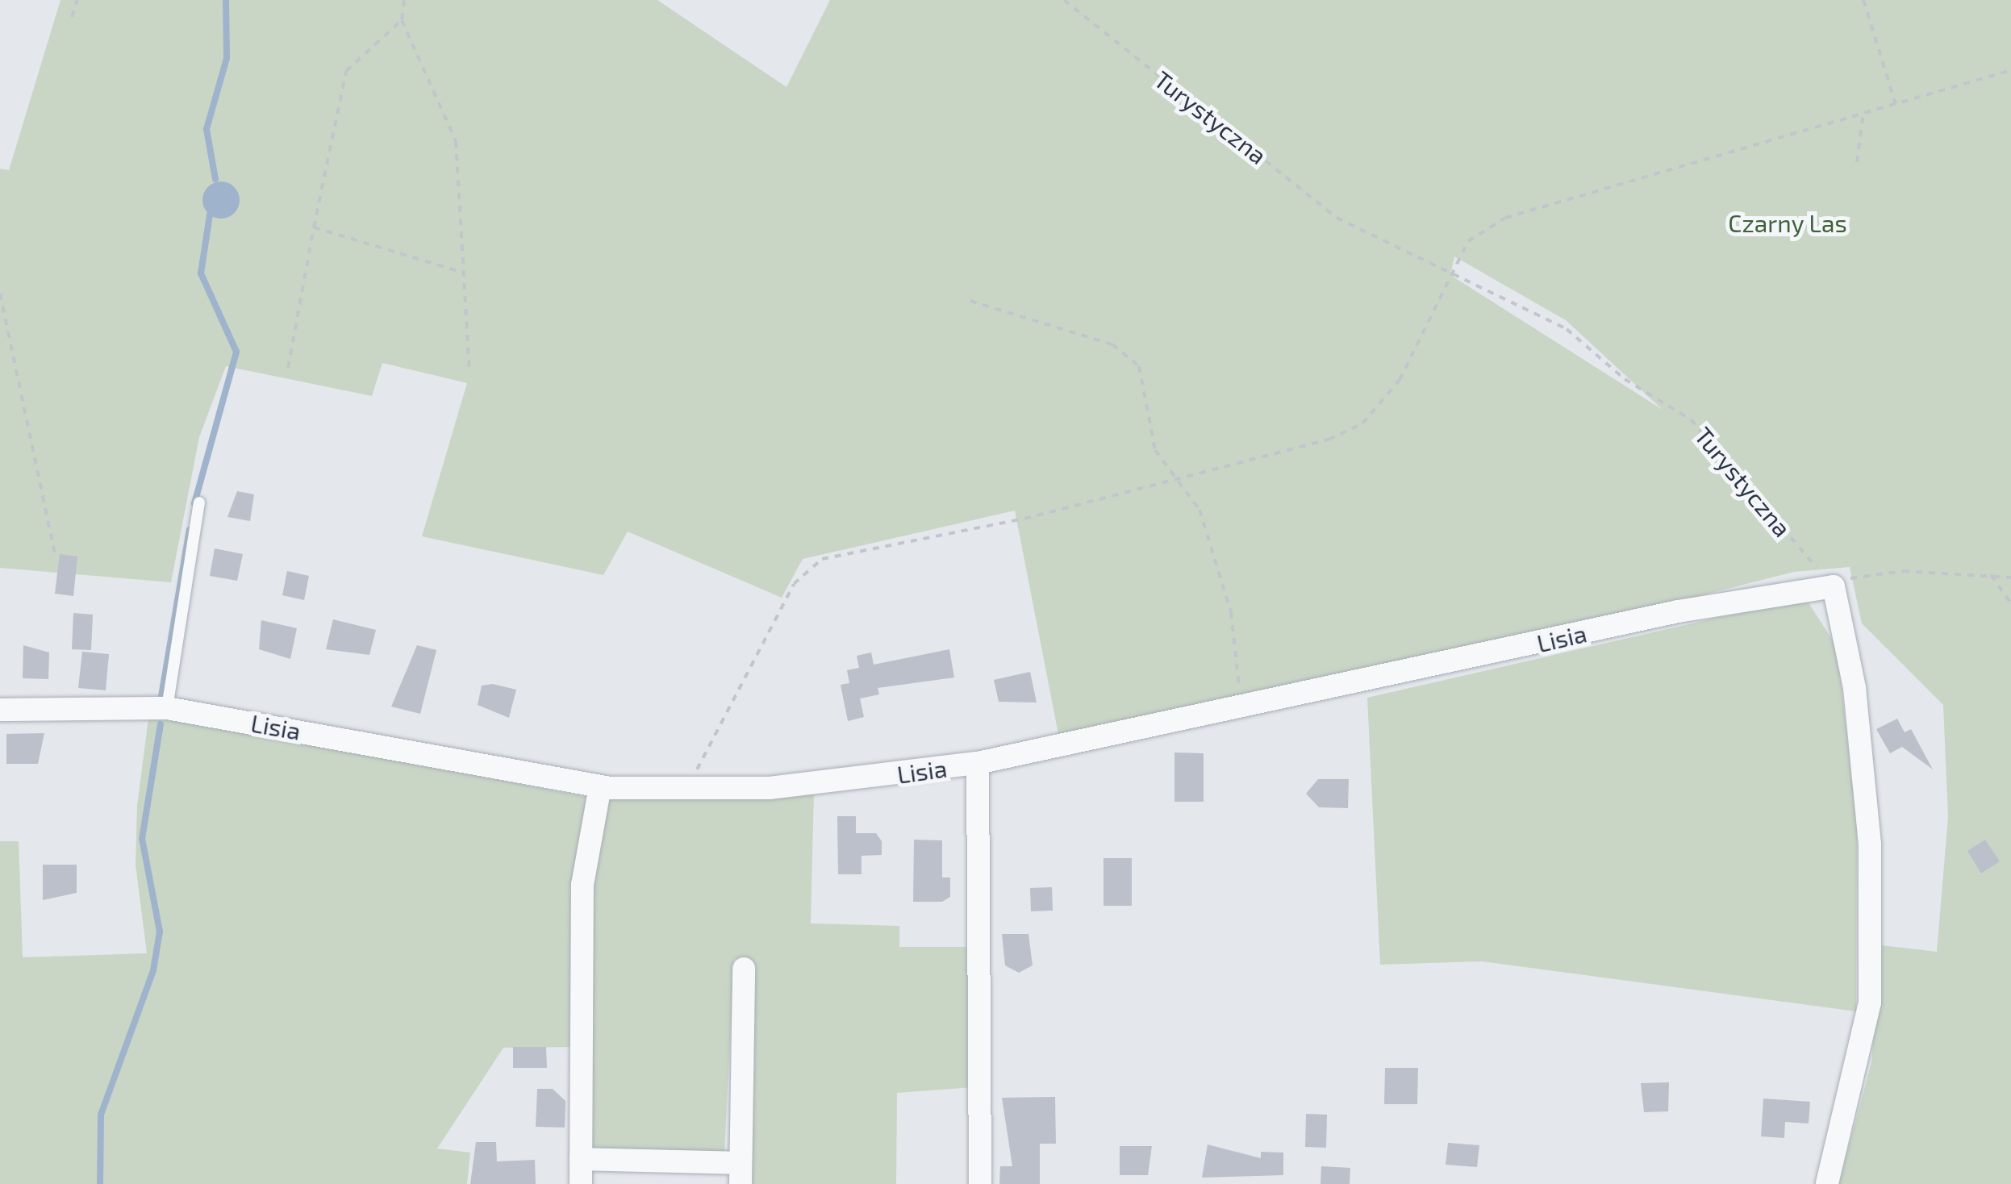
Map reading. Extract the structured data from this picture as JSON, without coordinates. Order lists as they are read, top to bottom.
{
  "streets": {
    "street": ["Lisia"],
    "path": ["Turystyczna"]
  },
  "crossings": [
    ["Turystyczna", "Lisia"]
  ],
  "parks": ["Czarny Las"]
}
